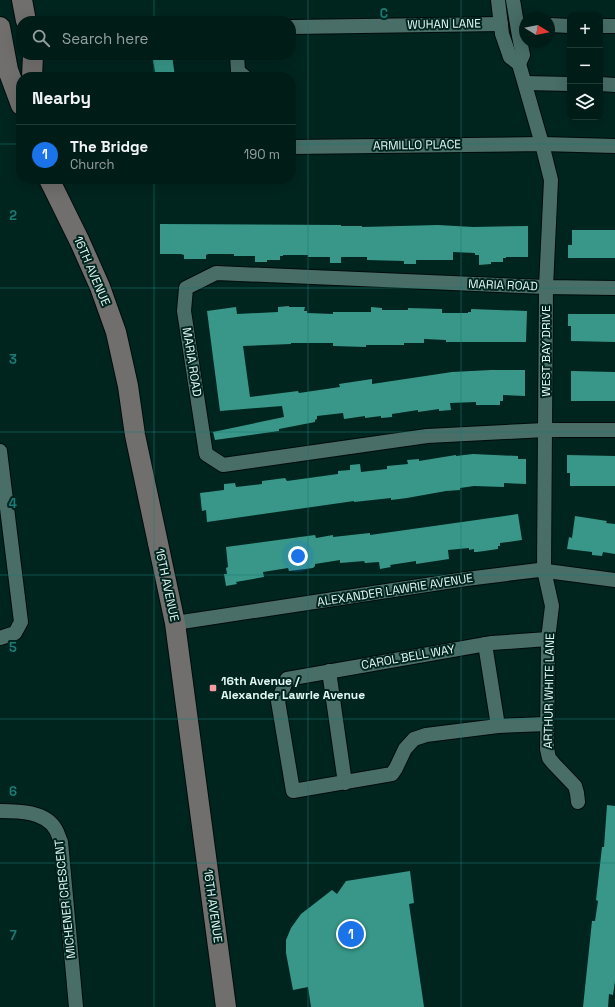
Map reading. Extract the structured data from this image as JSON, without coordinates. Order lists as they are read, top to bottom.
{
  "streets": {
    "main road": ["16TH AVENUE"],
    "street": [
      "WUHAN LANE",
      "ARMILLO PLACE",
      "MARIA ROAD",
      "WEST BAY DRIVE",
      "ALEXANDER LAWRIE AVENUE",
      "CAROL BELL WAY",
      "ARTHUR WHITE LANE",
      "MICHENER CRESCENT"
    ]
  },
  "crossings": [
    ["WUHAN LANE", "WEST BAY DRIVE"],
    ["ARMILLO PLACE", "WEST BAY DRIVE"],
    ["16TH AVENUE", "ALEXANDER LAWRIE AVENUE"],
    ["MARIA ROAD", "WEST BAY DRIVE"],
    ["WEST BAY DRIVE", "ALEXANDER LAWRIE AVENUE"],
    ["WEST BAY DRIVE", "ARTHUR WHITE LANE"],
    ["ALEXANDER LAWRIE AVENUE", "ARTHUR WHITE LANE"],
    ["CAROL BELL WAY", "ARTHUR WHITE LANE"]
  ],
  "places": {
    "transit": ["16th Avenue / Alexander Lawrie Avenue"]
  },
  "north": "right",
  "page": {
    "map_buttons": ["+", "−"],
    "search": "Search here",
    "heading": "Nearby",
    "list": [
      {
        "mark": "1",
        "name": "The Bridge",
        "note": "Church",
        "value": "190 m"
      }
    ],
    "pins": "1"
  },
  "grid": {
    "columns": ["C"],
    "rows": [
      "2",
      "3",
      "4",
      "5",
      "6",
      "7"
    ]
  }
}
